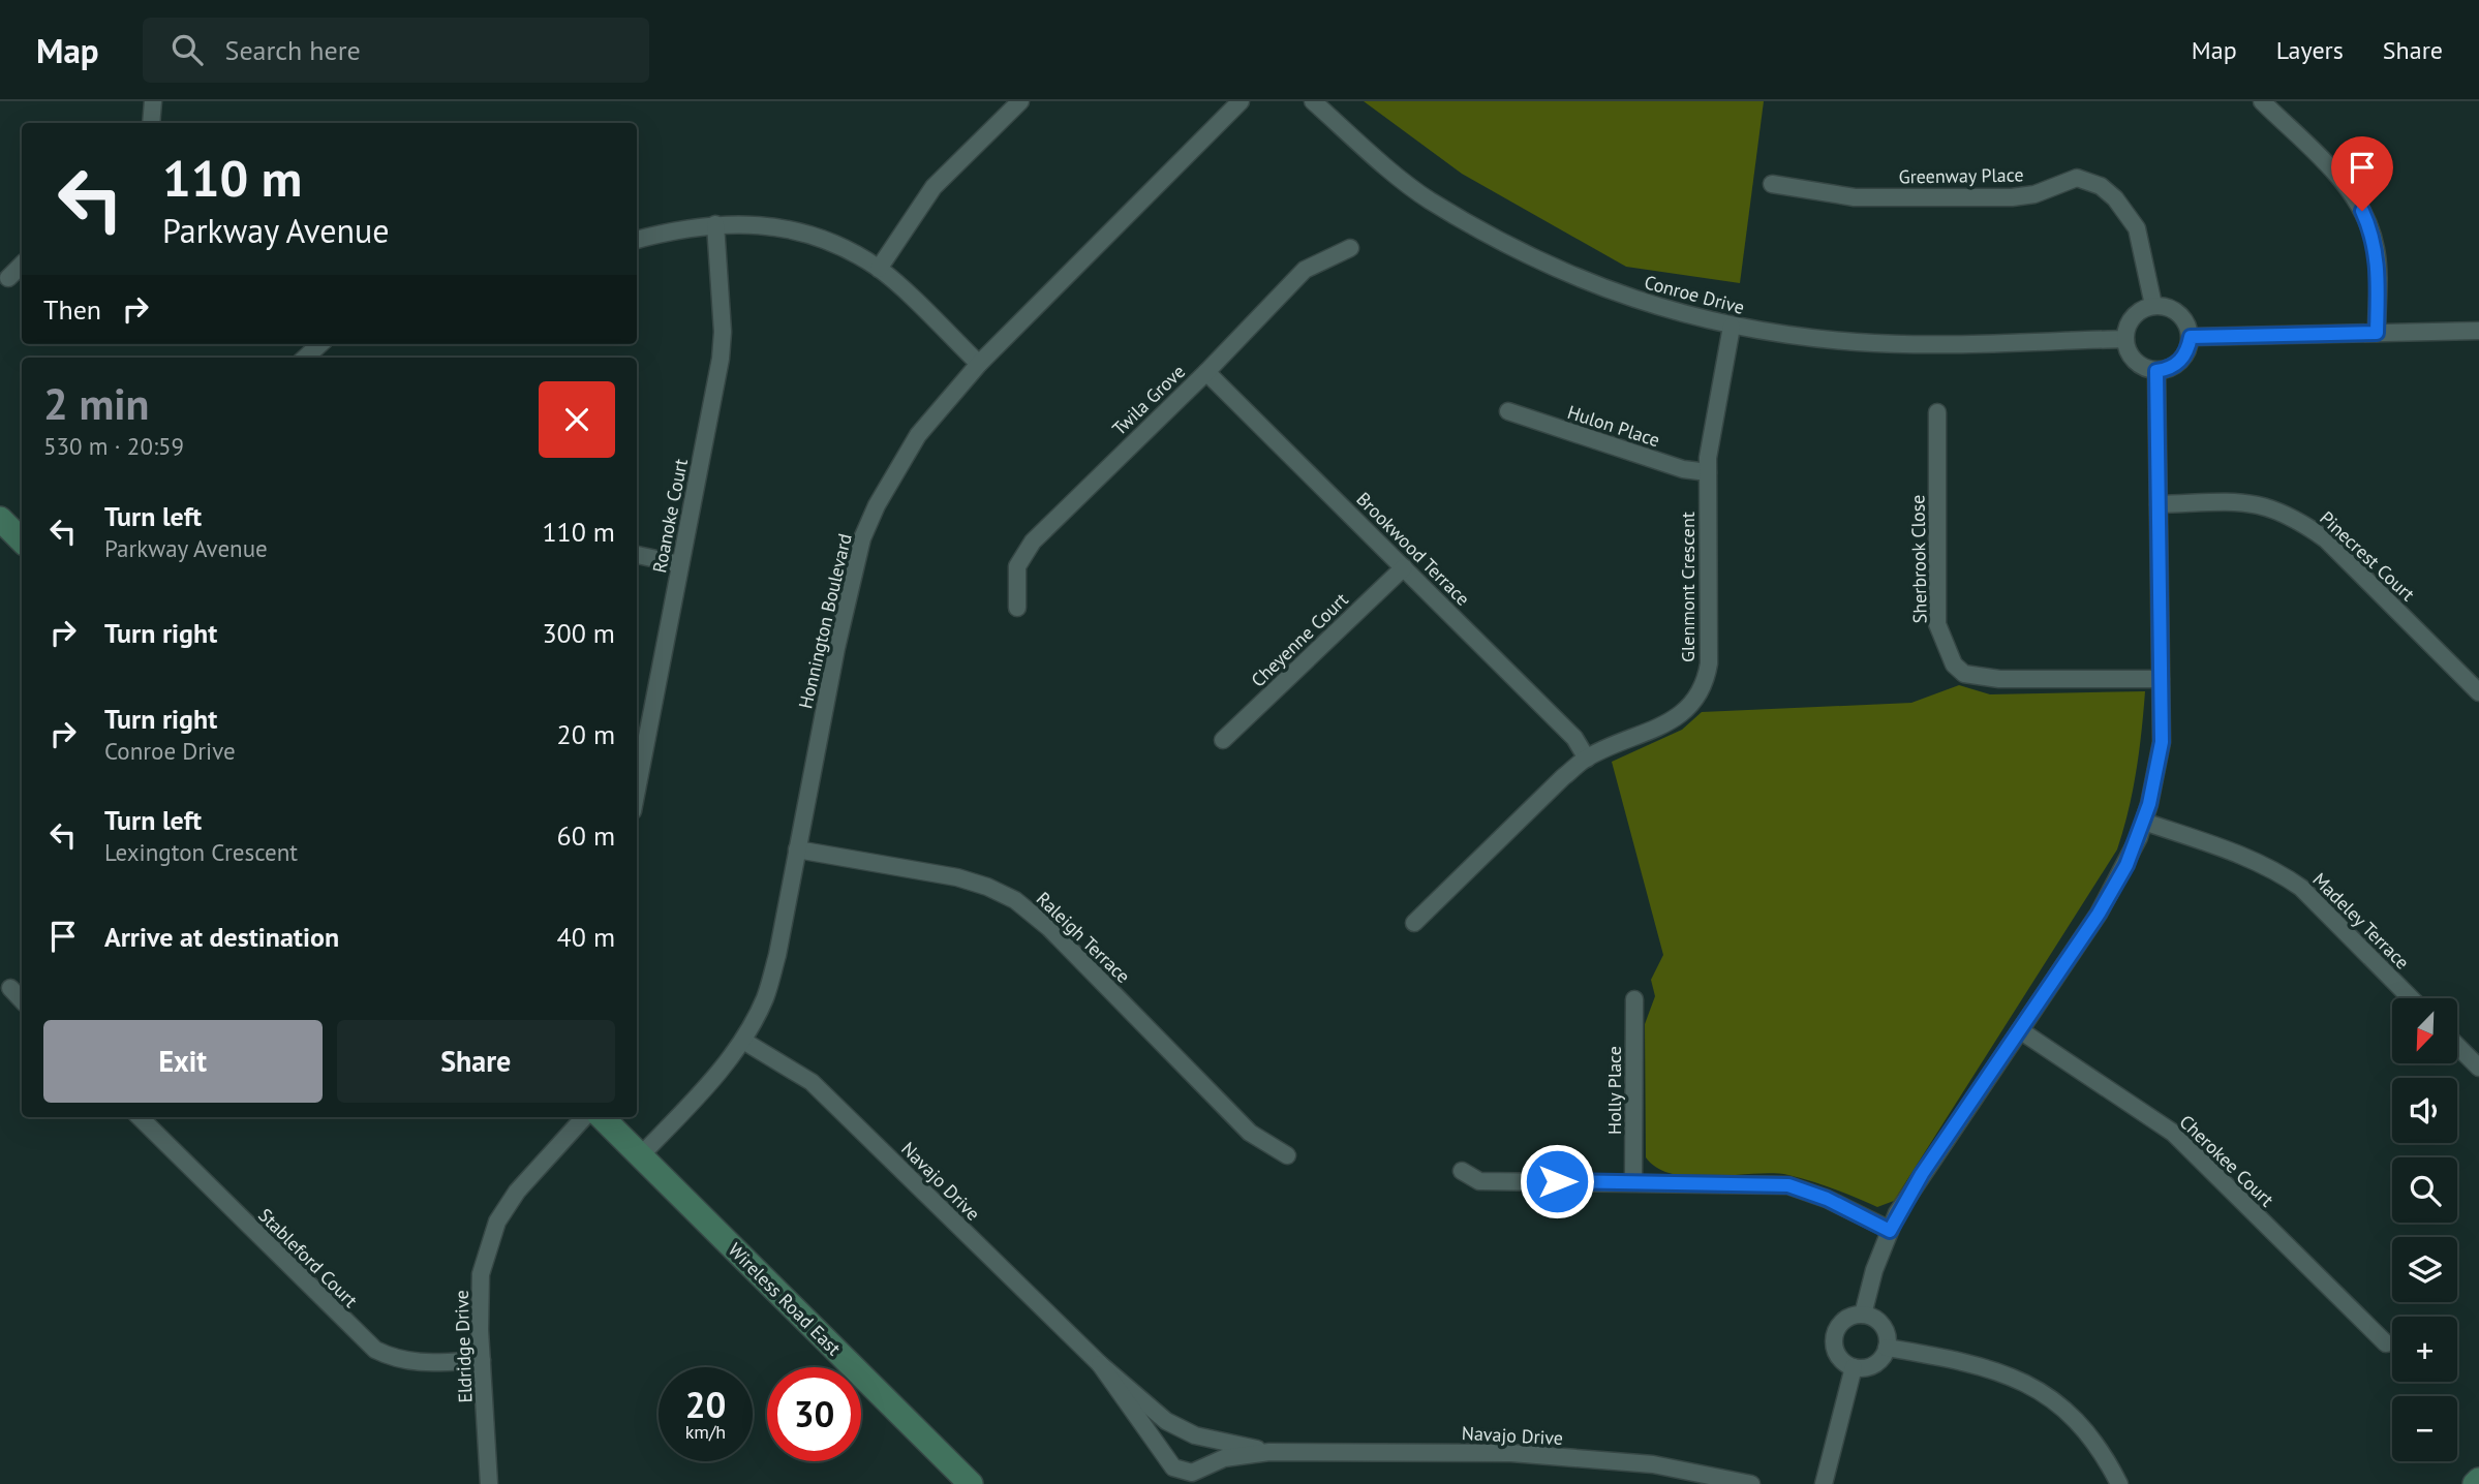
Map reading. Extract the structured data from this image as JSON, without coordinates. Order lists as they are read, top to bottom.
{
  "streets": {
    "street": [
      "Greenway Place",
      "Conroe Drive",
      "Twila Grove",
      "Hulon Place",
      "Roanoke Court",
      "Brookwood Terrace",
      "Pinecrest Court",
      "Sherbrook Close",
      "Glenmont Crescent",
      "Honnington Boulevard",
      "Cheyenne Court",
      "Madeley Terrace",
      "Raleigh Terrace",
      "Holly Place",
      "Cherokee Court",
      "Navajo Drive",
      "Stableford Court",
      "Wireless Road East",
      "Eldridge Drive"
    ]
  },
  "crossings": [
    ["Greenway Place", "Conroe Drive"],
    ["Conroe Drive", "Glenmont Crescent"],
    ["Twila Grove", "Brookwood Terrace"],
    ["Hulon Place", "Glenmont Crescent"],
    ["Brookwood Terrace", "Glenmont Crescent"],
    ["Brookwood Terrace", "Cheyenne Court"],
    ["Honnington Boulevard", "Raleigh Terrace"],
    ["Honnington Boulevard", "Navajo Drive"],
    ["Honnington Boulevard", "Wireless Road East"],
    ["Stableford Court", "Eldridge Drive"]
  ],
  "north": "bottom left",
  "page": {
    "header": "Map",
    "search": "Search here",
    "nav": ["Map", "Layers", "Share"],
    "turn": ["110 m", "Parkway Avenue"],
    "then": "Then",
    "heading": ["2 min", "530 m · 20:59"],
    "list": [
      {
        "name": "Turn left",
        "note": "Parkway Avenue",
        "value": "110 m"
      },
      {
        "name": "Turn right",
        "value": "300 m"
      },
      {
        "name": "Turn right",
        "note": "Conroe Drive",
        "value": "20 m"
      },
      {
        "name": "Turn left",
        "note": "Lexington Crescent",
        "value": "60 m"
      },
      {
        "name": "Arrive at destination",
        "value": "40 m"
      }
    ],
    "map_buttons": ["+", "−"],
    "buttons": ["Exit", "Share"],
    "speed": "20 km/h",
    "limit": "30"
  }
}
